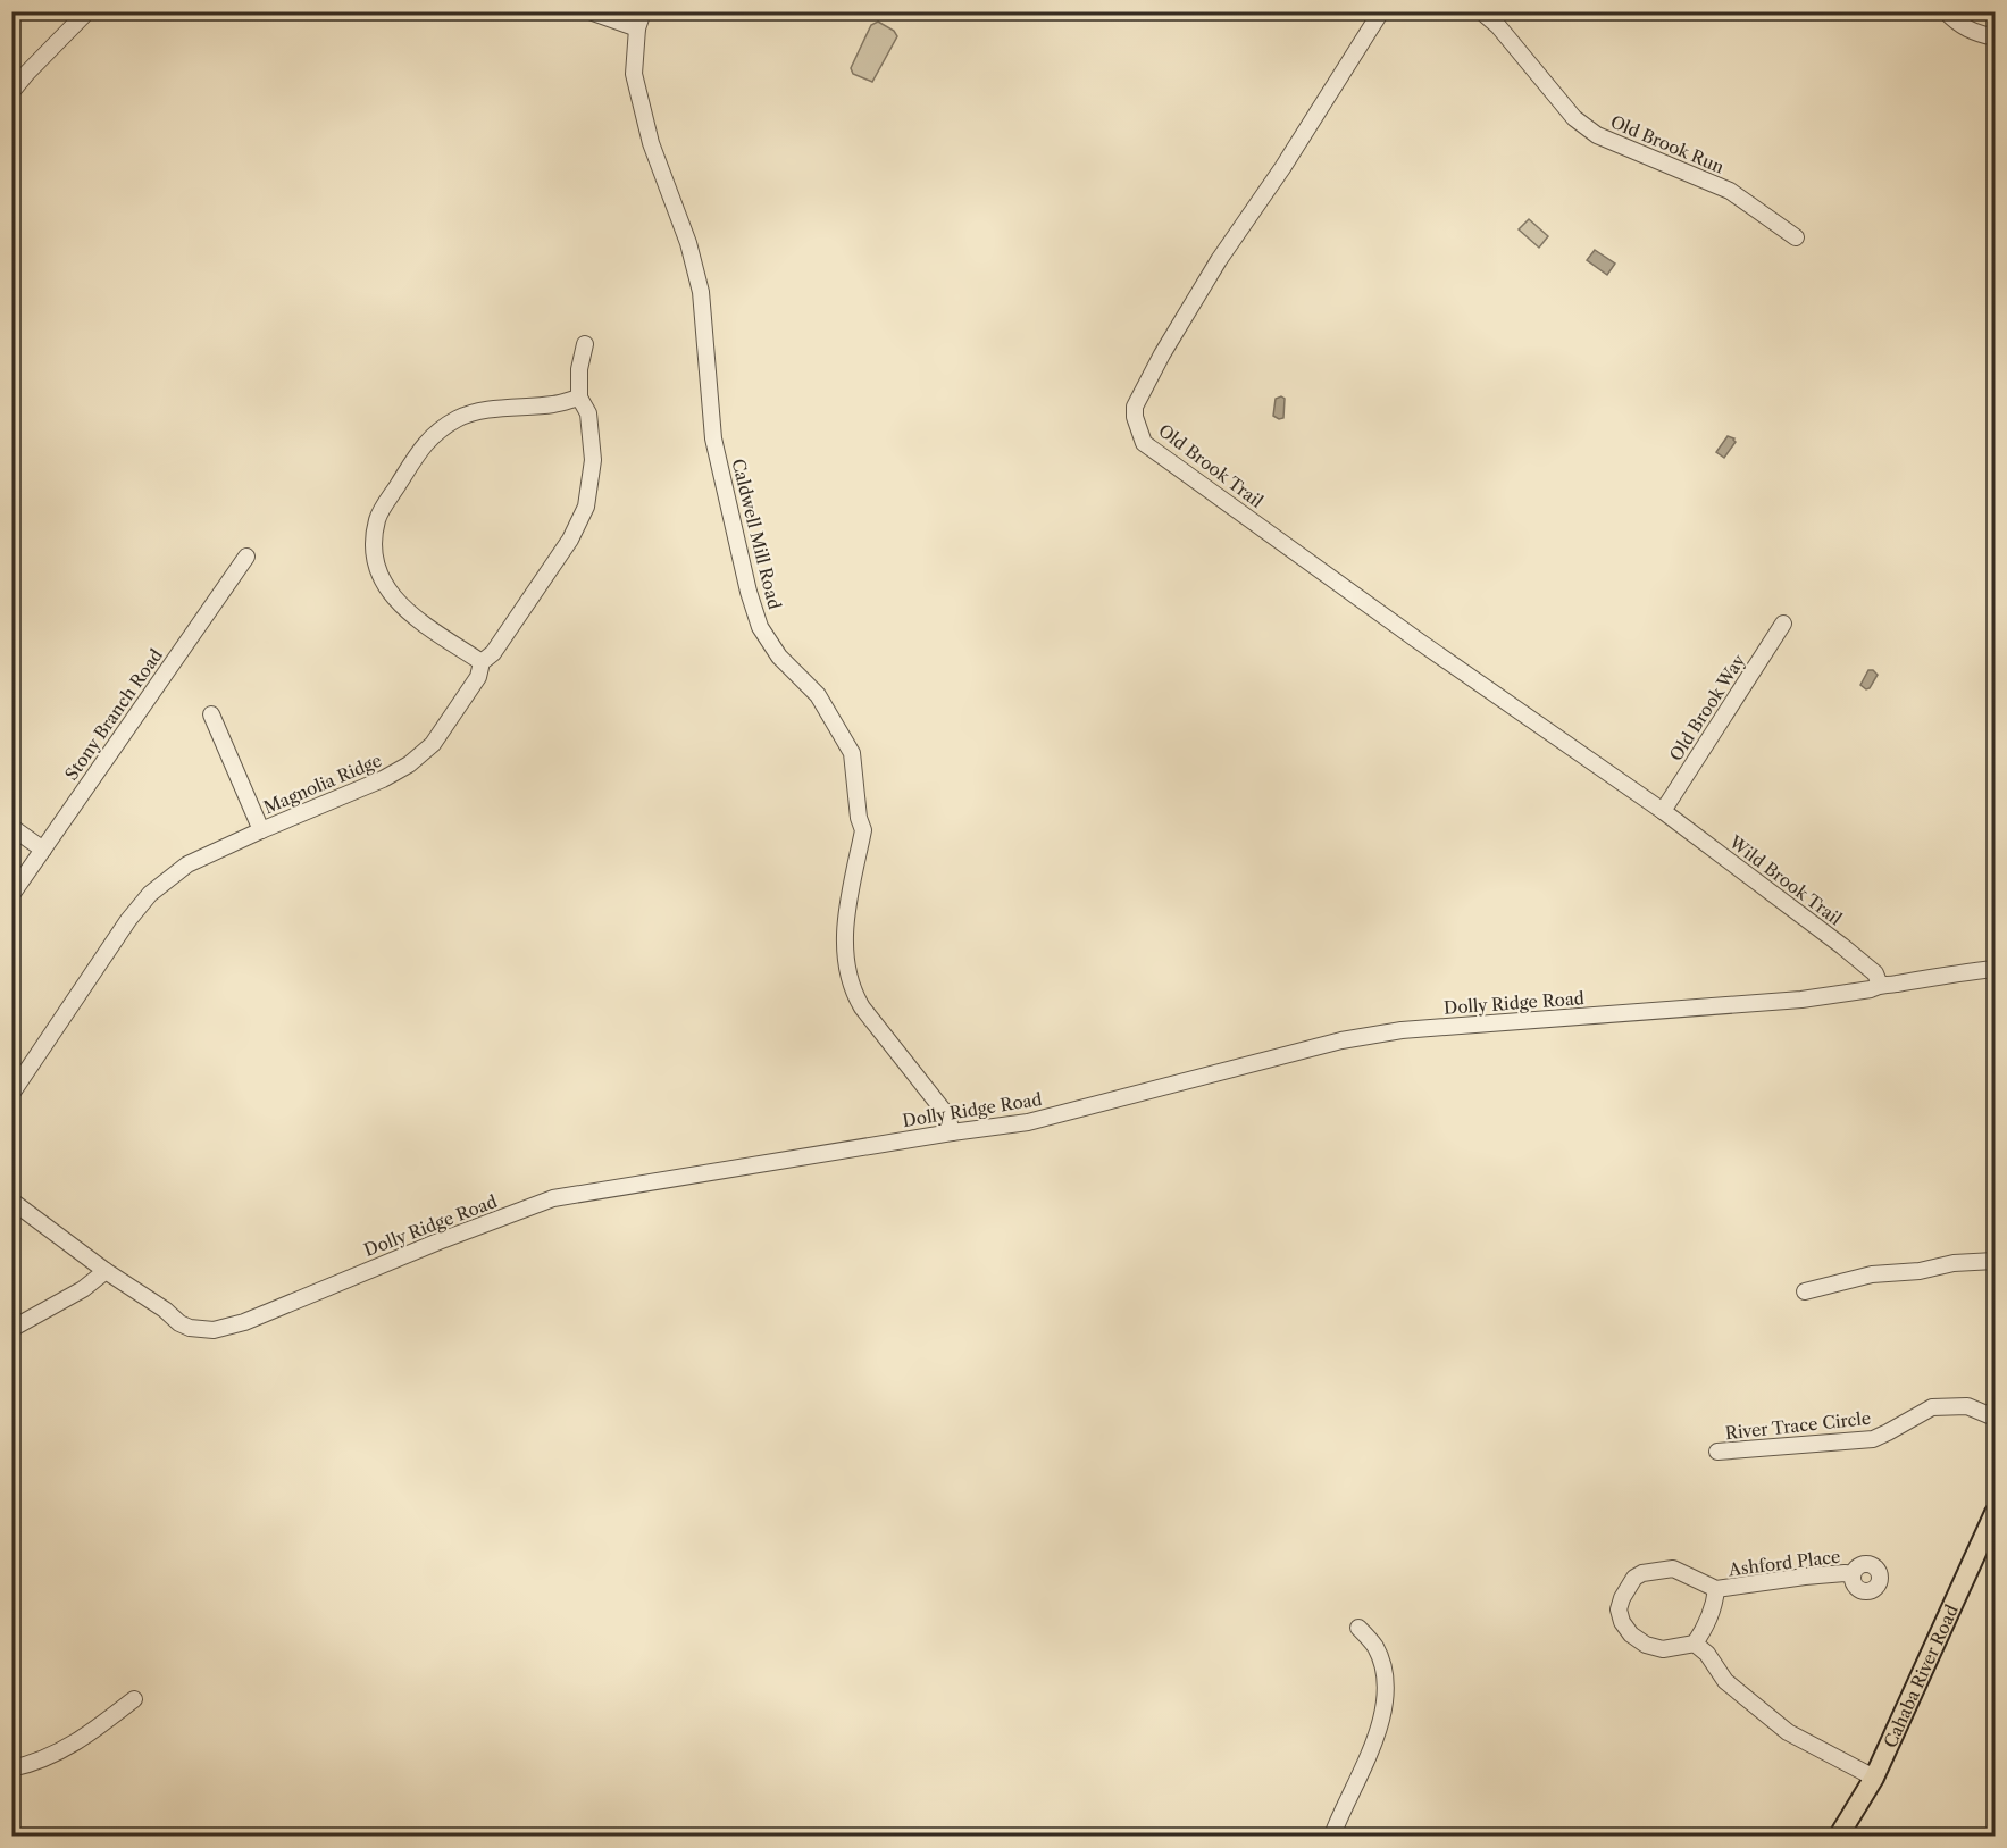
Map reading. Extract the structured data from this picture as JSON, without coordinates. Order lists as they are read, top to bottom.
{
  "streets": {
    "main road": ["Cahaba River Road"],
    "street": [
      "Old Brook Run",
      "Old Brook Trail",
      "Caldwell Mill Road",
      "Old Brook Way",
      "Stony Branch Road",
      "Magnolia Ridge",
      "Wild Brook Trail",
      "Dolly Ridge Road",
      "River Trace Circle",
      "Ashford Place"
    ]
  },
  "crossings": [
    ["Old Brook Trail", "Old Brook Way"],
    ["Old Brook Trail", "Wild Brook Trail"],
    ["Caldwell Mill Road", "Dolly Ridge Road"],
    ["Old Brook Way", "Wild Brook Trail"],
    ["Wild Brook Trail", "Dolly Ridge Road"]
  ]
}
